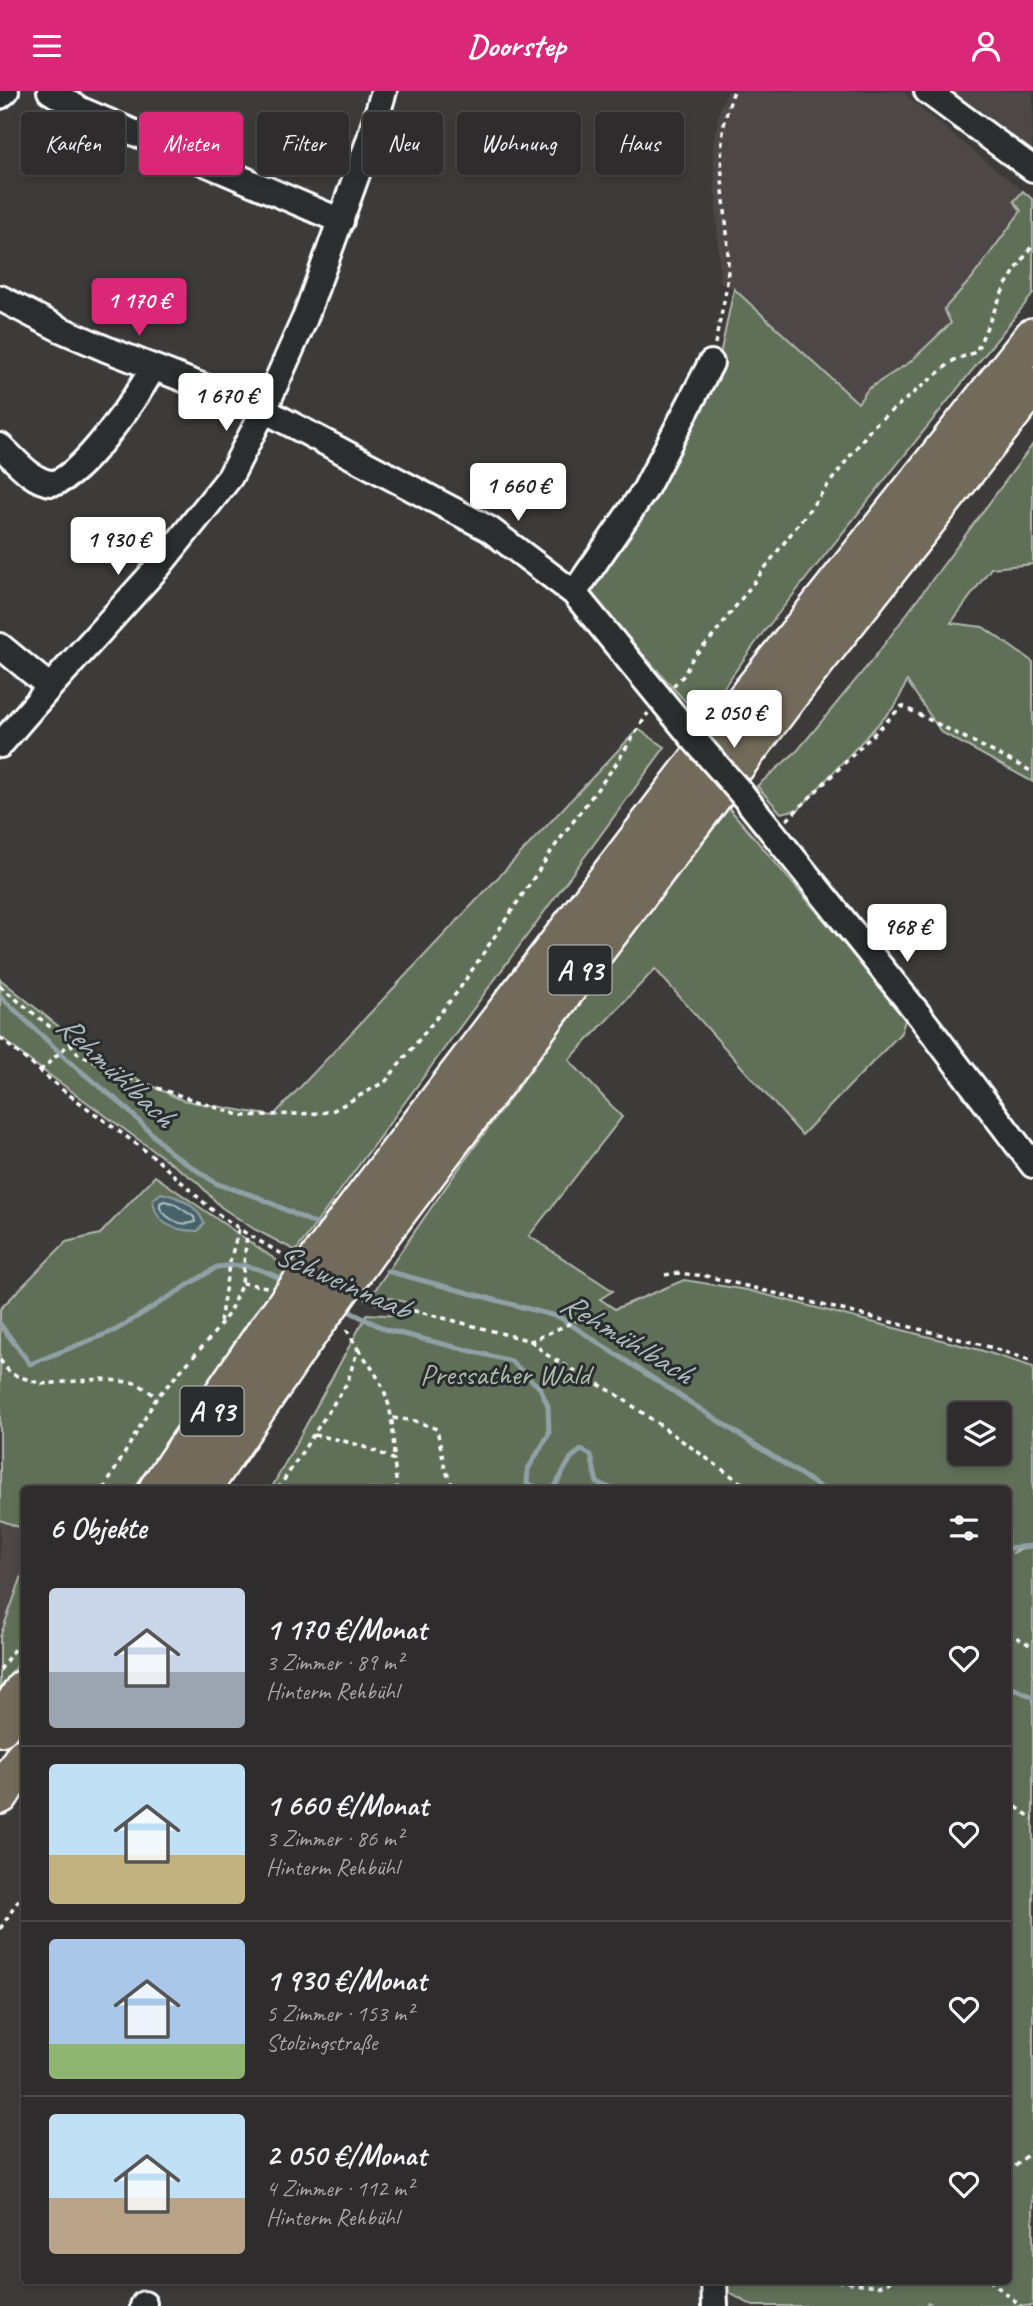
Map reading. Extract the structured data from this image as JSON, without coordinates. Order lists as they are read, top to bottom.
{
  "streets": {
    "highway": ["A 93"]
  },
  "water": ["Rehmühlbach", "Schweinnaab"],
  "parks": ["Pressather Wald"],
  "page": {
    "header": "Doorstep",
    "chip": [
      "Kaufen",
      "Mieten",
      "Filter",
      "Neu",
      "Wohnung",
      "Haus"
    ],
    "price": [
      "1 170 €",
      "1 670 €",
      "1 660 €",
      "1 930 €",
      "2 050 €",
      "968 €"
    ],
    "heading": "6 Objekte",
    "list": [
      {
        "name": "1 170 €/Monat",
        "note": "3 Zimmer · 89 m² · Hinterm Rehbühl"
      },
      {
        "name": "1 660 €/Monat",
        "note": "3 Zimmer · 86 m² · Hinterm Rehbühl"
      },
      {
        "name": "1 930 €/Monat",
        "note": "5 Zimmer · 153 m² · Stolzingstraße"
      },
      {
        "name": "2 050 €/Monat",
        "note": "4 Zimmer · 112 m² · Hinterm Rehbühl"
      }
    ]
  }
}
